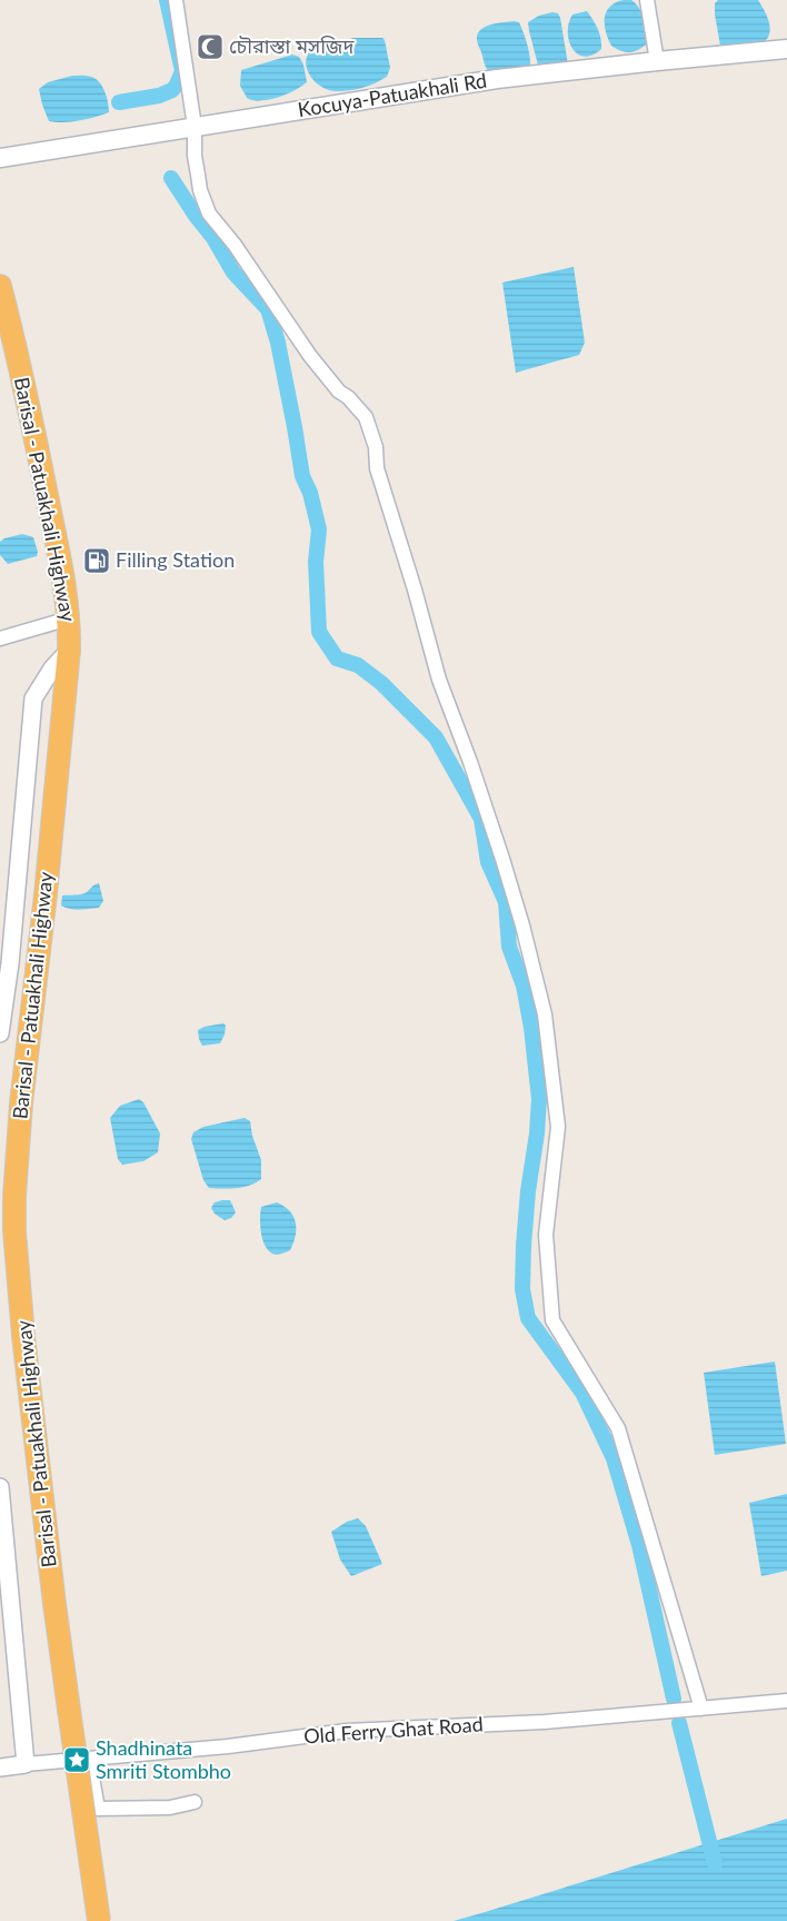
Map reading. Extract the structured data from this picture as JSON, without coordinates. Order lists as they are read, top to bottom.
{
  "streets": {
    "highway": ["Barisal - Patuakhali Highway"],
    "main road": ["Kocuya-Patuakhali Rd"],
    "street": ["Old Ferry Ghat Road"]
  },
  "places": {
    "mosque": ["চৌরাস্তা মসজিদ"],
    "fuel station": ["Filling Station"],
    "place": ["Shadhinata Smriti Stombho"]
  }
}
